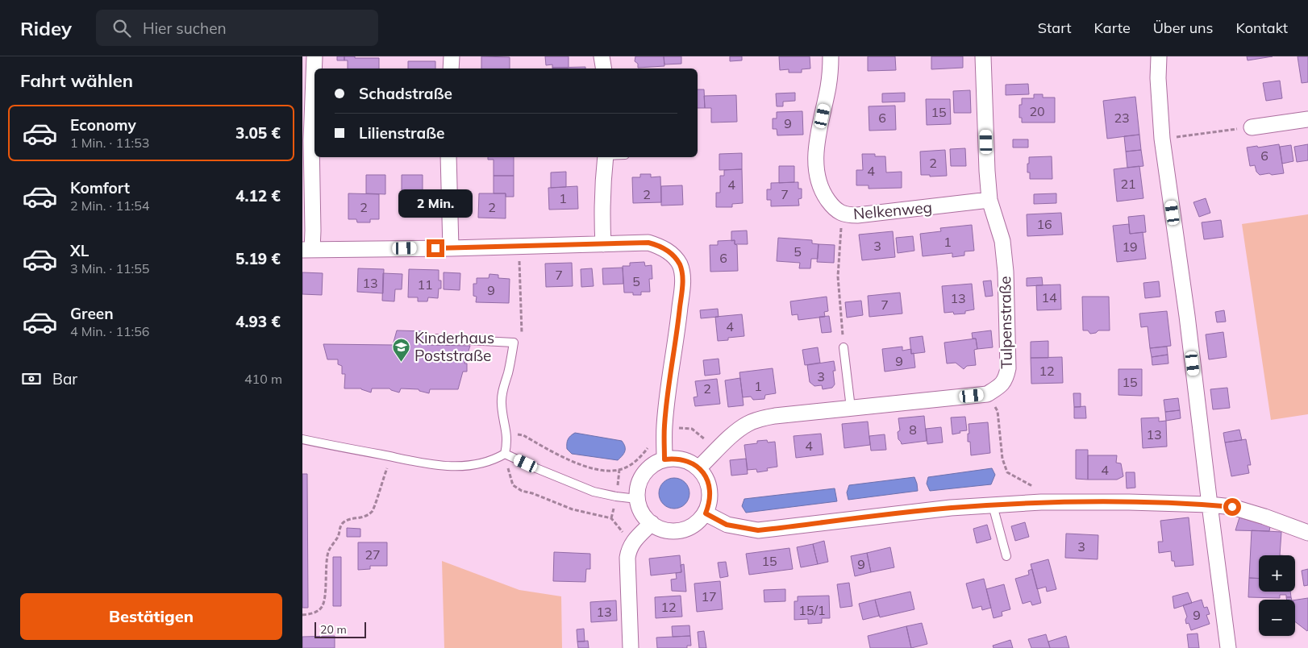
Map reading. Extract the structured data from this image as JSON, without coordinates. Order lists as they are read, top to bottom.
{
  "streets": {
    "street": ["Nelkenweg", "Tulpenstraße"]
  },
  "crossings": [
    ["Nelkenweg", "Tulpenstraße"]
  ],
  "places": {
    "school or university": ["Kinderhaus Poststraße"]
  },
  "house_numbers": [
    "20",
    "15",
    "6",
    "23",
    "9",
    "6",
    "2",
    "4",
    "21",
    "4",
    "2",
    "7",
    "1",
    "2",
    "2",
    "16",
    "1",
    "3",
    "19",
    "5",
    "6",
    "7",
    "5",
    "13",
    "11",
    "9",
    "14",
    "13",
    "7",
    "4",
    "9",
    "12",
    "3",
    "15",
    "1",
    "2",
    "8",
    "13",
    "4",
    "4",
    "3",
    "27",
    "15",
    "9",
    "17",
    "12",
    "15/1",
    "13",
    "9"
  ],
  "scale_bar": "20 m",
  "page": {
    "header": "Ridey",
    "search": "Hier suchen",
    "nav": [
      "Start",
      "Karte",
      "Über uns",
      "Kontakt"
    ],
    "heading": "Fahrt wählen",
    "banner": ["Schadstraße", "Lilienstraße"],
    "list": [
      {
        "name": "Economy",
        "note": "1 Min. · 11:53",
        "value": "3.05 €"
      },
      {
        "name": "Komfort",
        "note": "2 Min. · 11:54",
        "value": "4.12 €"
      },
      {
        "name": "XL",
        "note": "3 Min. · 11:55",
        "value": "5.19 €"
      },
      {
        "name": "Green",
        "note": "4 Min. · 11:56",
        "value": "4.93 €"
      }
    ],
    "bubble": "2 Min.",
    "pay": ["Bar", "410 m"],
    "map_buttons": ["+", "−"],
    "buttons": "Bestätigen",
    "scale": "20 m"
  }
}
